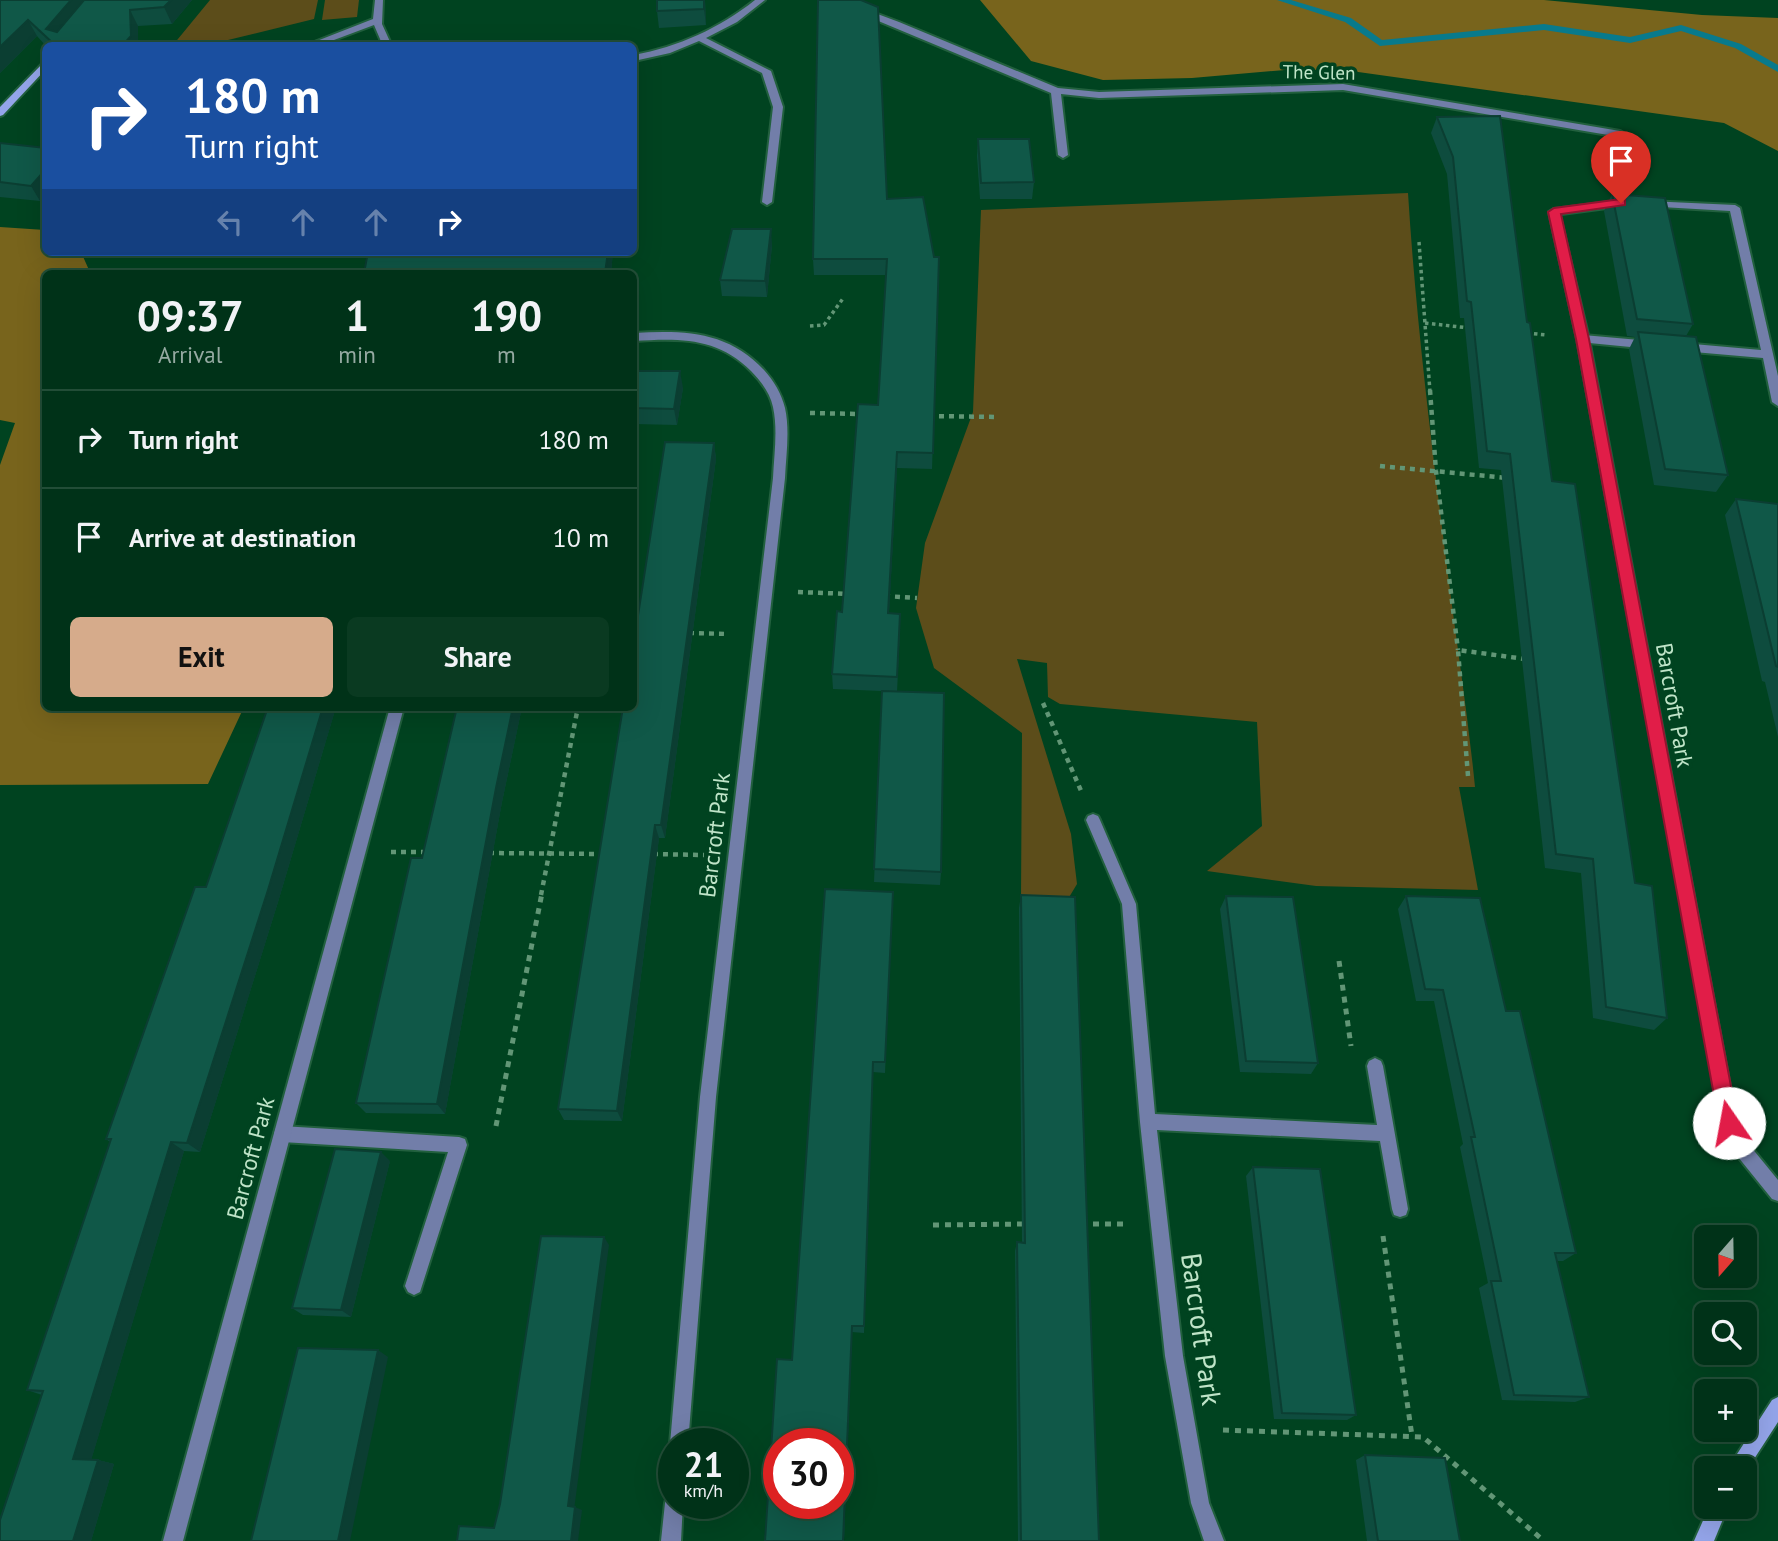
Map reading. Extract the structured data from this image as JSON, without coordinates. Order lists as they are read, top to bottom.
{
  "streets": {
    "street": ["The Glen", "Barcroft Park"]
  },
  "north": "bottom",
  "page": {
    "turn": ["180 m", "Turn right"],
    "eta": [
      "09:37",
      "Arrival",
      "1",
      "min",
      "190",
      "m"
    ],
    "list": [
      {
        "name": "Turn right",
        "value": "180 m"
      },
      {
        "name": "Arrive at destination",
        "value": "10 m"
      }
    ],
    "buttons": ["Exit", "Share"],
    "map_buttons": ["+", "−"],
    "speed": "21 km/h",
    "limit": "30"
  }
}
